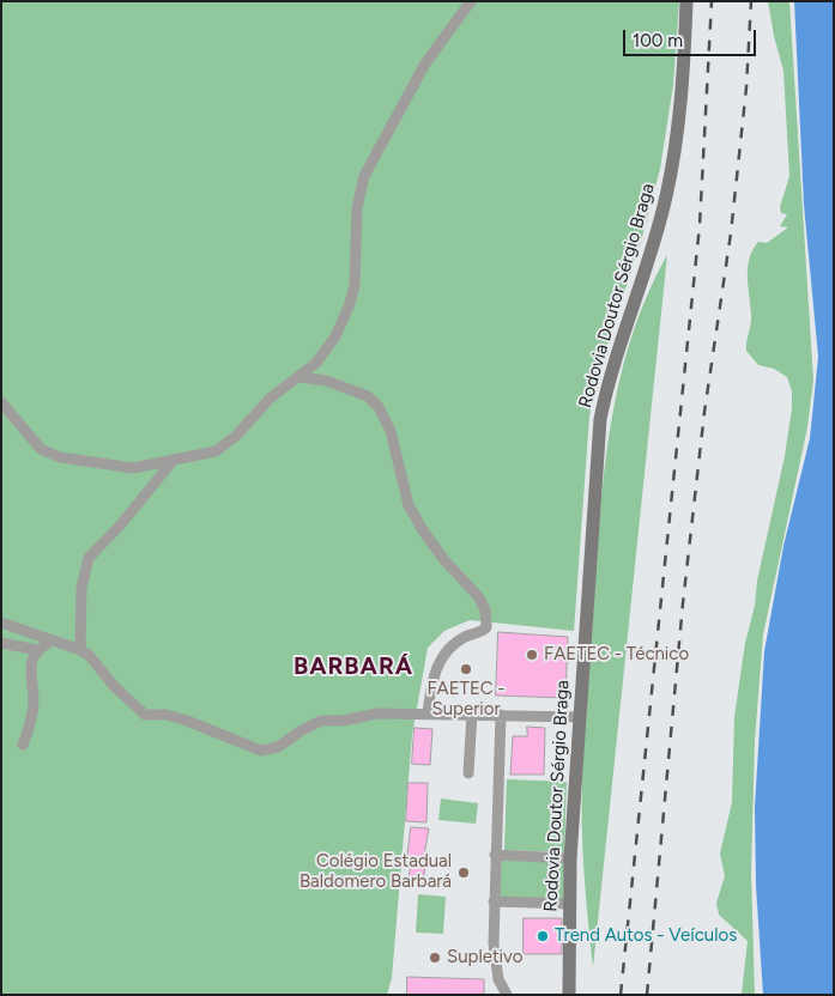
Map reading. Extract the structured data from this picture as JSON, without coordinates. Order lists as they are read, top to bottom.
{
  "streets": {
    "main road": ["Rodovia Doutor Sérgio Braga"]
  },
  "districts": ["BARBARÁ"],
  "places": [
    "FAETEC - Técnico",
    "FAETEC - Superior",
    "Colégio Estadual Baldomero Barbará",
    "Trend Autos - Veículos",
    "Supletivo"
  ],
  "scale_bar": "100 m"
}
